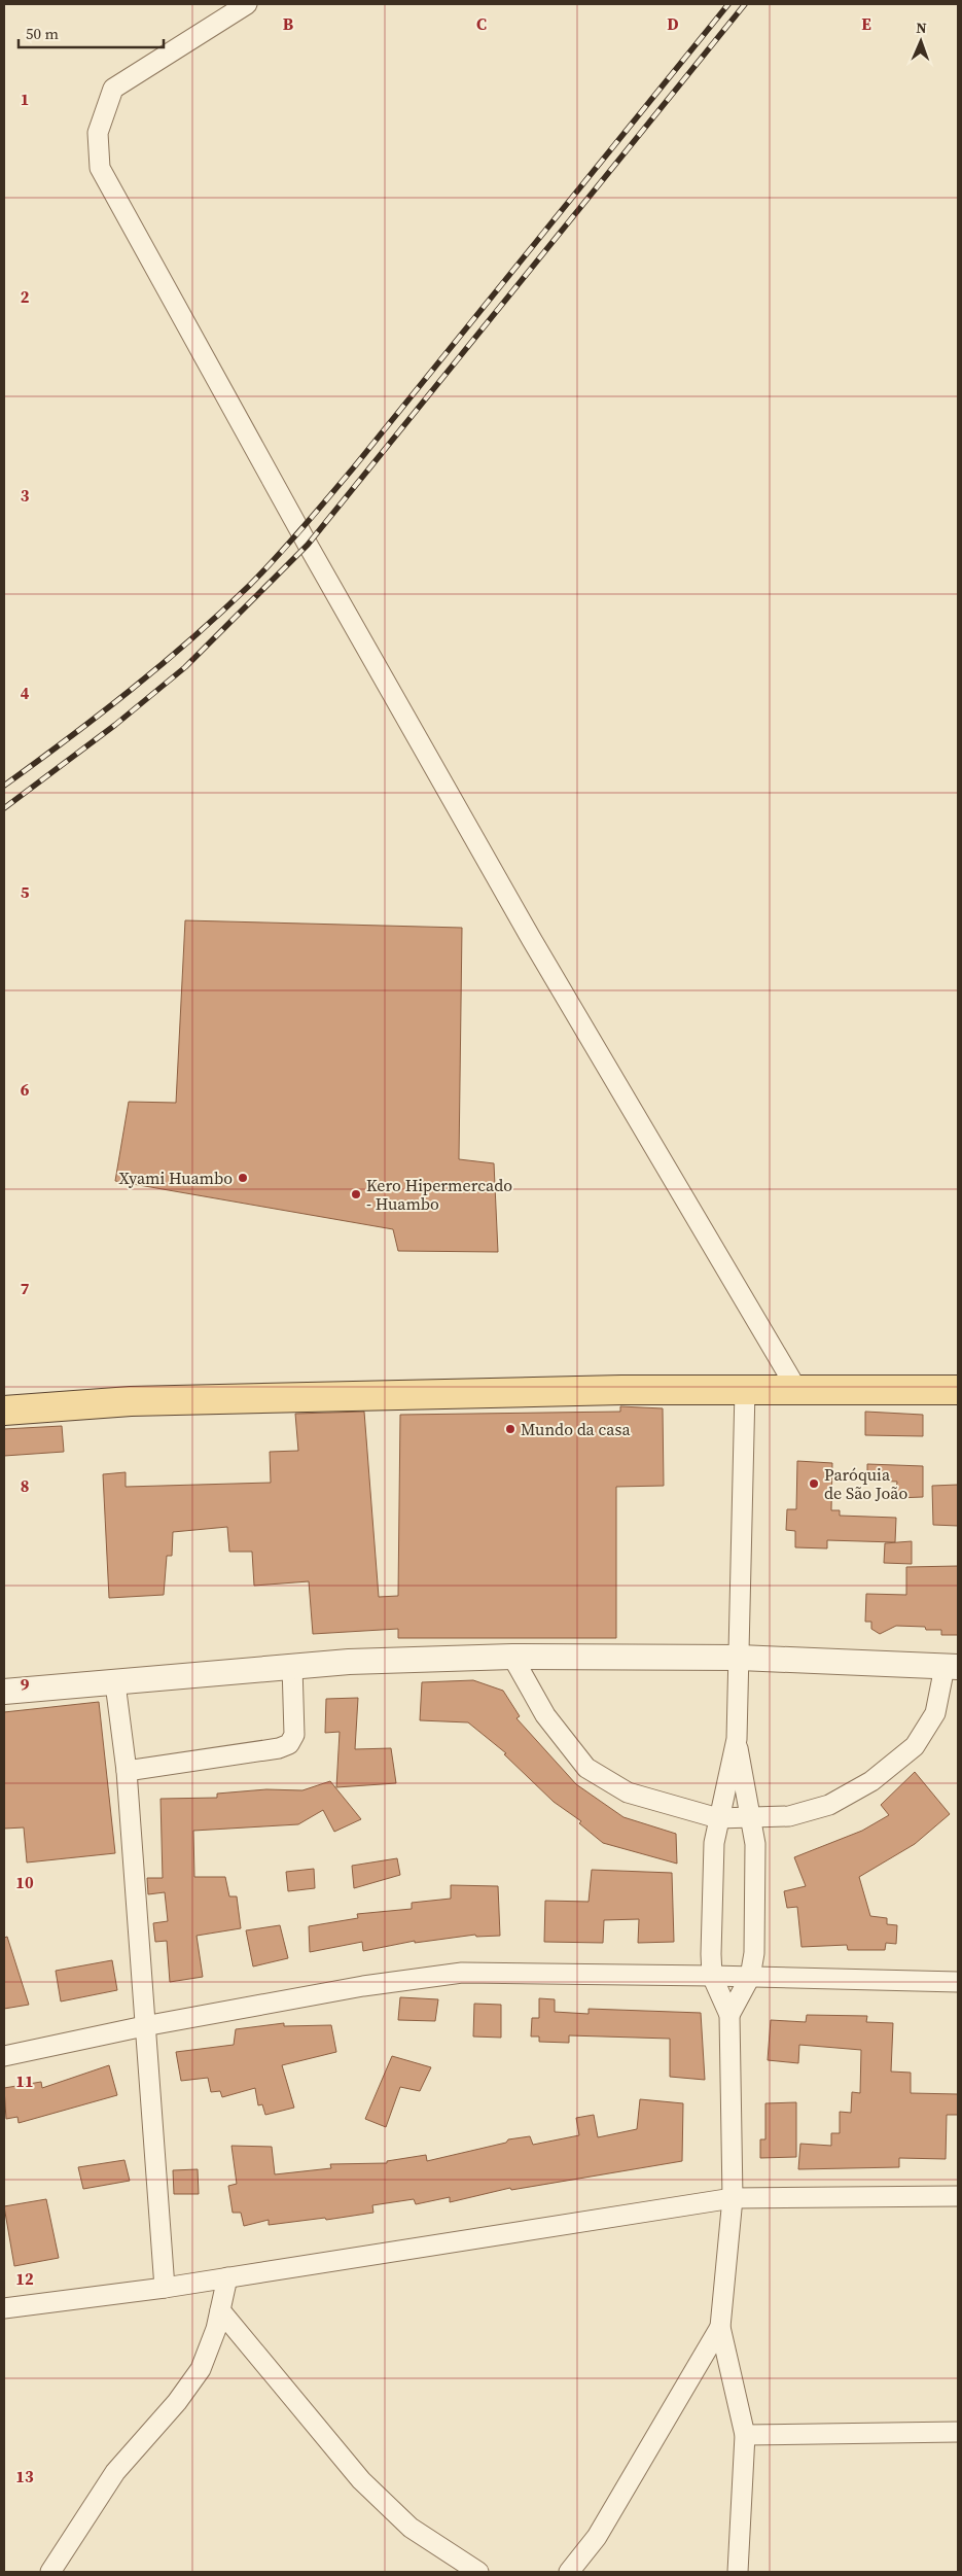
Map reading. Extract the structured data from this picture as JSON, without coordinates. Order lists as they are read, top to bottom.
{
  "places": [
    "Xyami Huambo",
    "Kero Hipermercado - Huambo",
    "Mundo da casa",
    "Paróquia de São João"
  ],
  "scale_bar": "50 m",
  "north": "top",
  "grid": {
    "columns": [
      "B",
      "C",
      "D",
      "E"
    ],
    "rows": [
      "1",
      "2",
      "3",
      "4",
      "5",
      "6",
      "7",
      "8",
      "9",
      "10",
      "11",
      "12",
      "13"
    ]
  }
}
